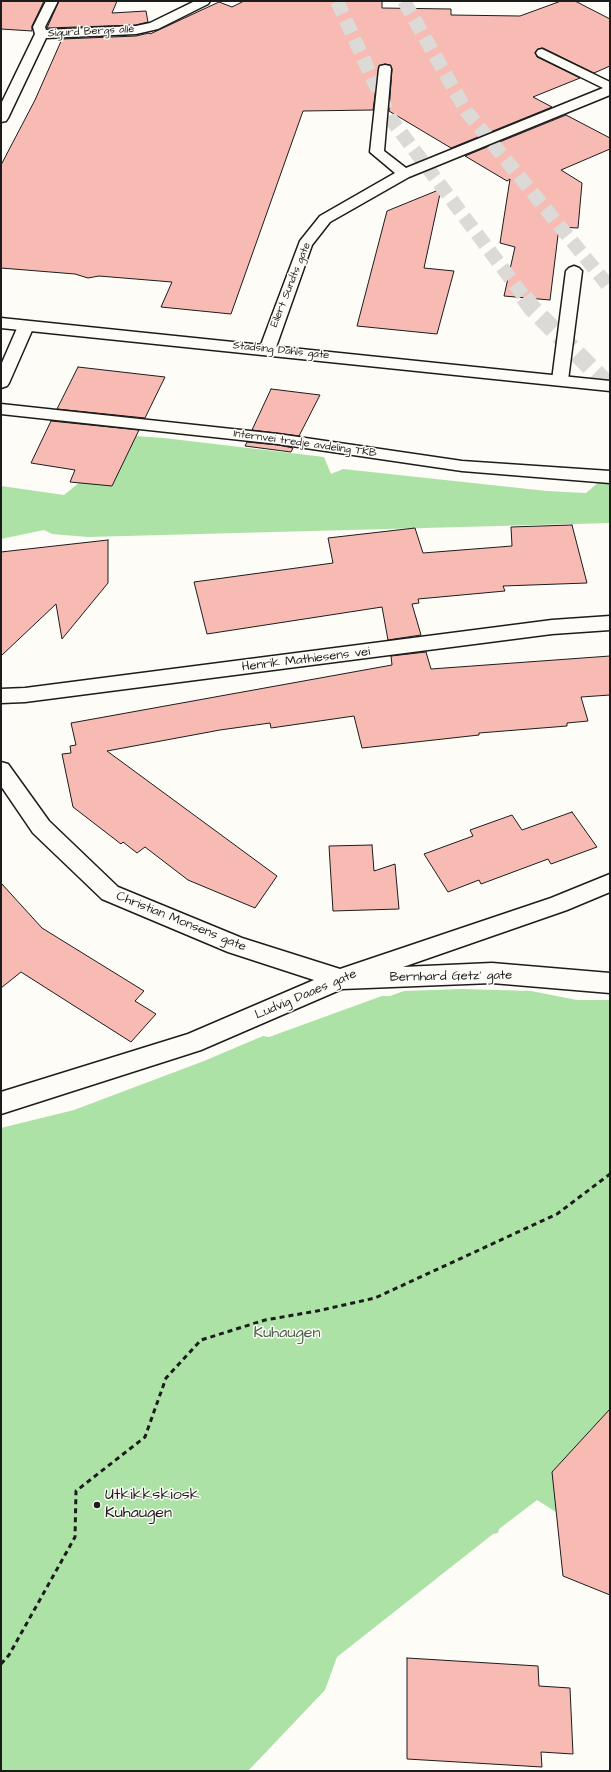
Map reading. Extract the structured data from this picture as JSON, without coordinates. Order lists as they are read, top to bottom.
{
  "streets": {
    "street": [
      "Sigurd Bergs allé",
      "Eilert Sundts gate",
      "Stadsing Dahls gate",
      "Internvei tredje avdeling TKB",
      "Henrik Mathiesens vei",
      "Christian Monsens gate",
      "Bernhard Getz' gate",
      "Ludvig Daaes gate"
    ]
  },
  "crossings": [
    ["Eilert Sundts gate", "Stadsing Dahls gate"],
    ["Christian Monsens gate", "Bernhard Getz' gate"],
    ["Christian Monsens gate", "Ludvig Daaes gate"],
    ["Bernhard Getz' gate", "Ludvig Daaes gate"]
  ],
  "parks": ["Kuhaugen"],
  "places": ["Utkikkskiosk Kuhaugen"]
}
